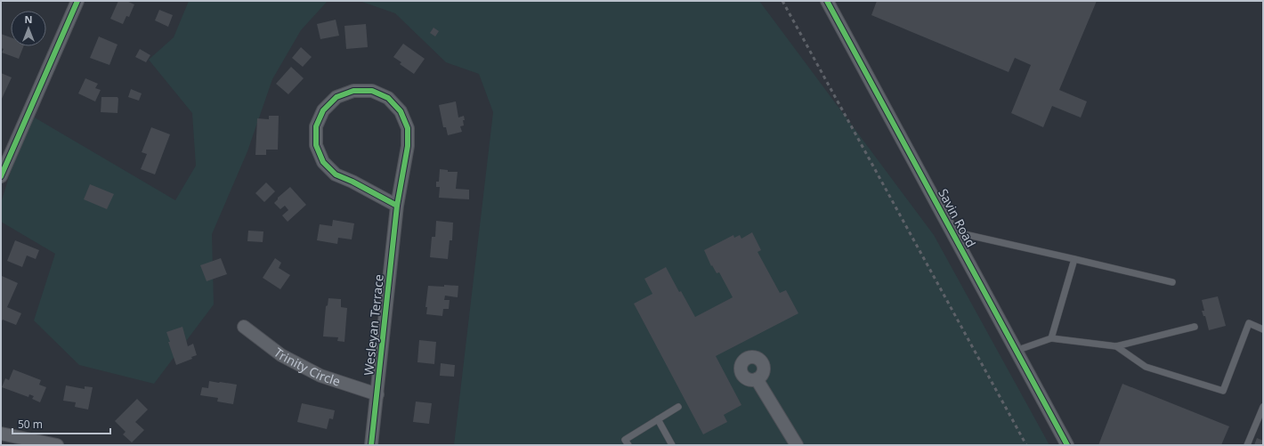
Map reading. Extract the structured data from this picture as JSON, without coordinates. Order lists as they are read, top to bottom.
{
  "streets": {
    "street": ["Savin Road", "Wesleyan Terrace", "Trinity Circle"]
  },
  "crossings": [
    ["Wesleyan Terrace", "Trinity Circle"]
  ],
  "scale_bar": "50 m",
  "north": "top"
}
